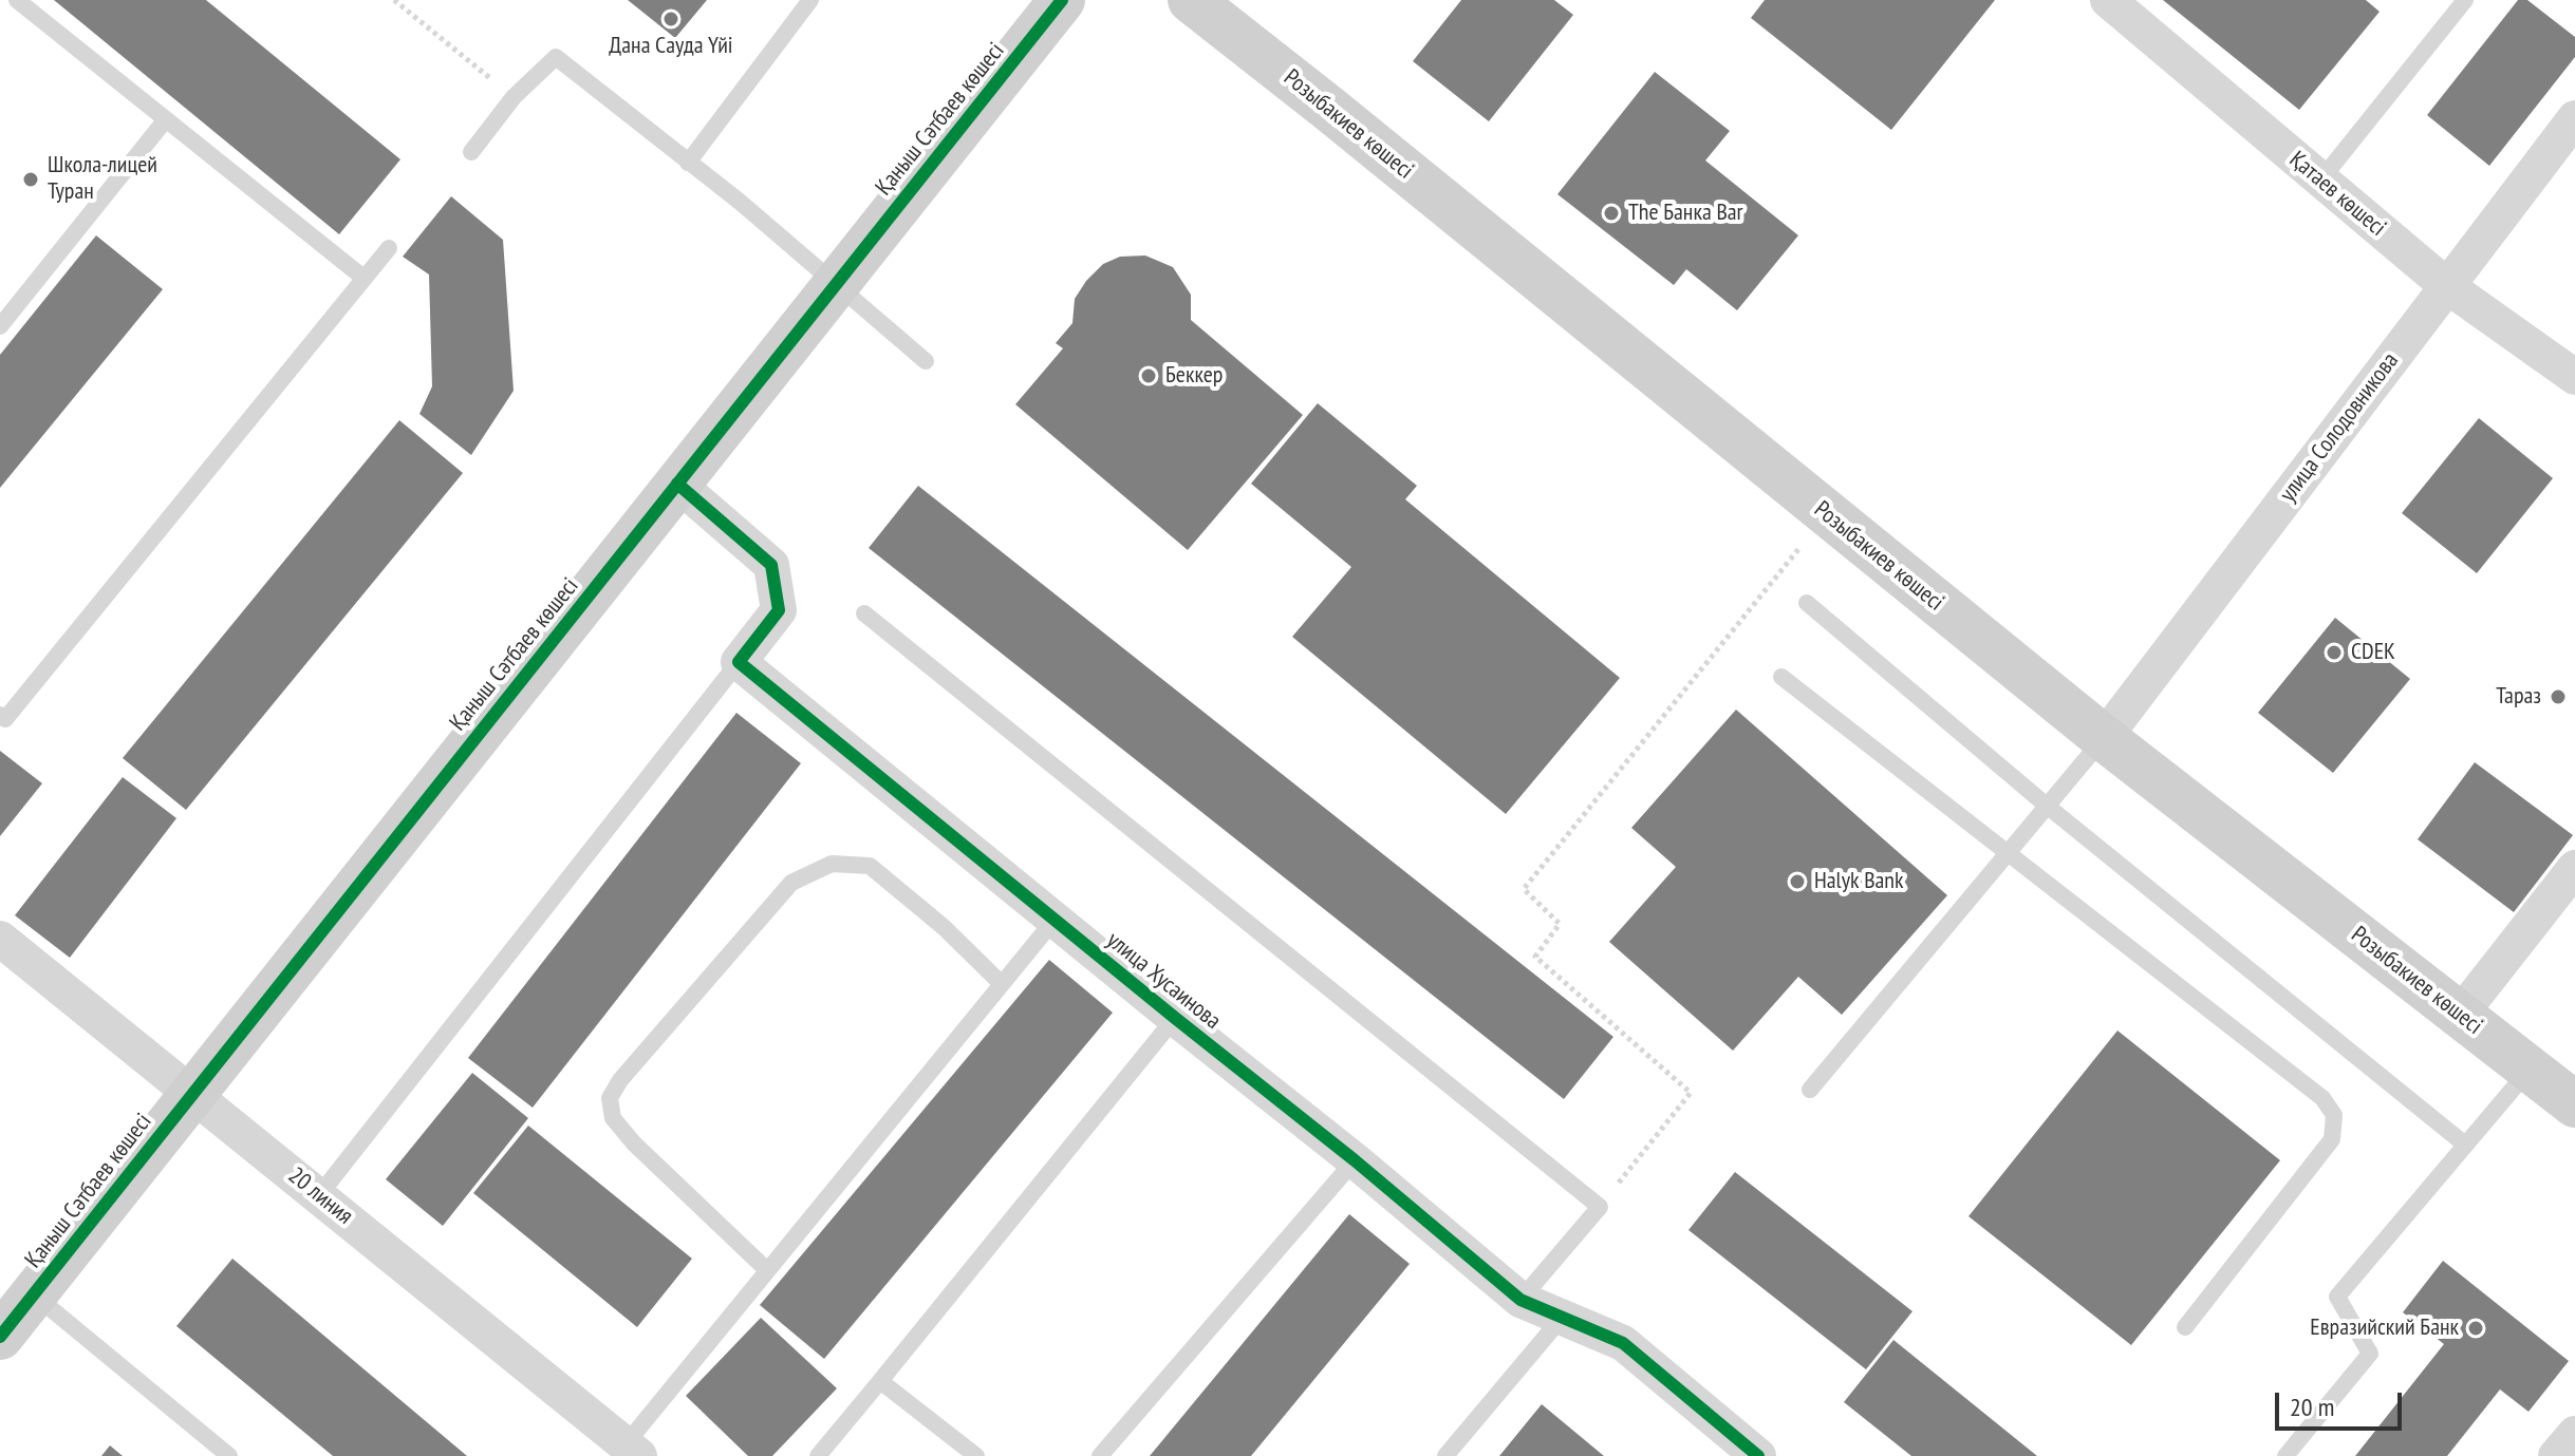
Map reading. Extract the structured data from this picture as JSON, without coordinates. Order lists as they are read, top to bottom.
{
  "streets": {
    "main road": ["Қаныш Сәтбаев көшесі", "Розыбакиев көшесі"],
    "street": [
      "Қатаев көшесі",
      "улица Солодовникова",
      "улица Хусаинова",
      "20 линия"
    ]
  },
  "crossings": [
    ["Қаныш Сәтбаев көшесі", "20 линия"],
    ["Розыбакиев көшесі", "улица Солодовникова"],
    ["Қатаев көшесі", "улица Солодовникова"]
  ],
  "places": [
    "Дана Сауда Үйі",
    "Школа-лицей Туран",
    "The Банка Bar",
    "Беккер",
    "CDEK",
    "Тараз",
    "Halyk Bank",
    "Евразийский Банк"
  ],
  "scale_bar": "20 m"
}
